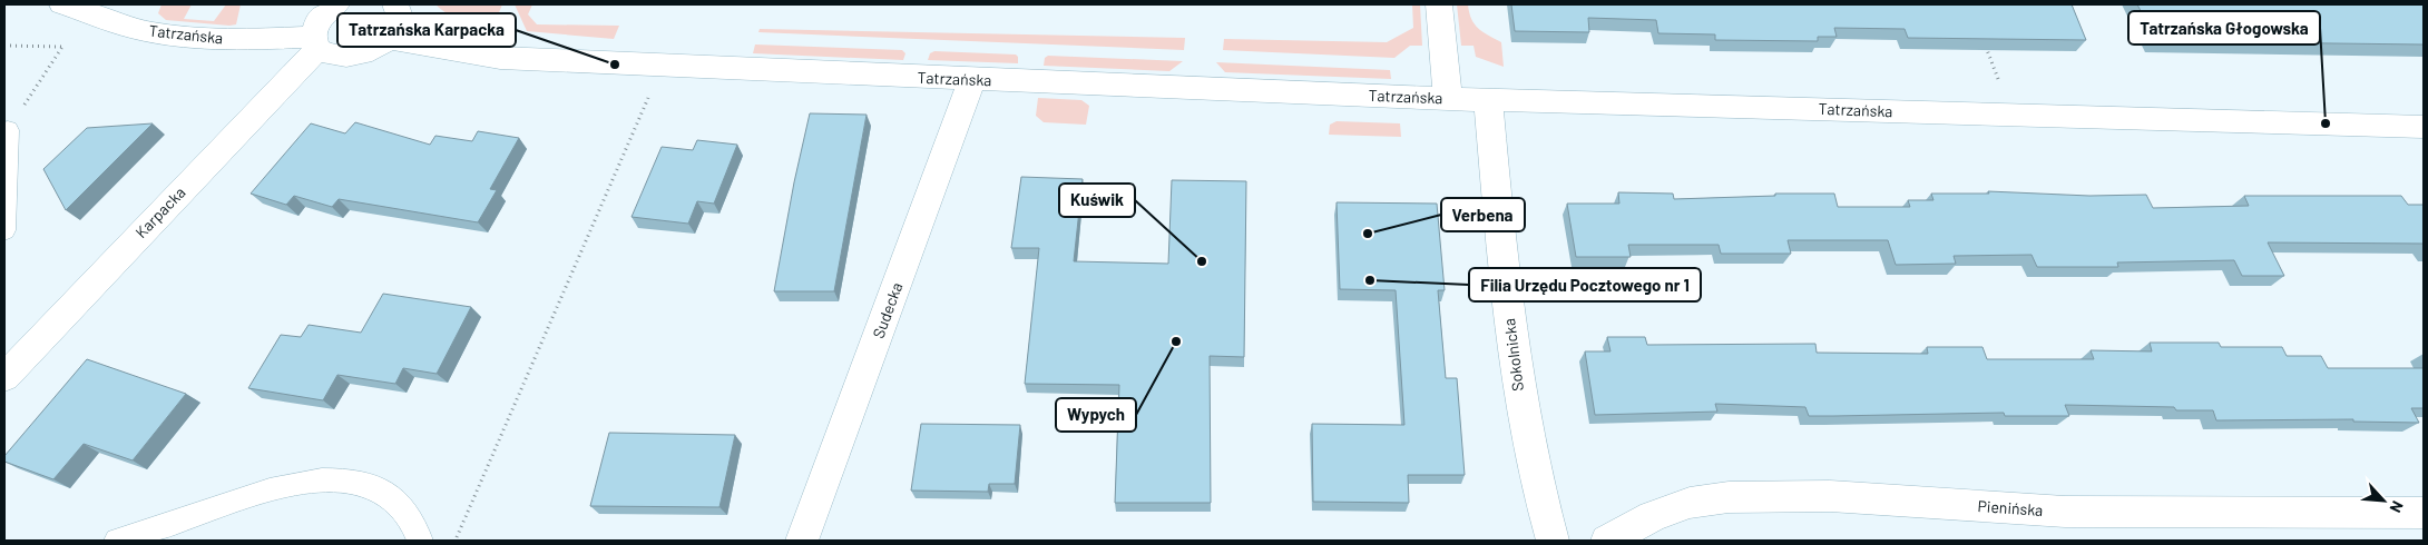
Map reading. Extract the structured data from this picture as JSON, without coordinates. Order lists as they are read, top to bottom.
{
  "streets": {
    "street": [
      "Tatrzańska",
      "Karpacka",
      "Sudecka",
      "Sokolnicka",
      "Pienińska"
    ]
  },
  "crossings": [
    ["Tatrzańska", "Karpacka"],
    ["Tatrzańska", "Sudecka"],
    ["Tatrzańska", "Sokolnicka"]
  ],
  "places": [
    "Tatrzańska Karpacka",
    "Tatrzańska Głogowska",
    "Verbena",
    "Kuświk",
    "Filia Urzędu Pocztowego nr 1",
    "Wypych"
  ],
  "north": "bottom right"
}
